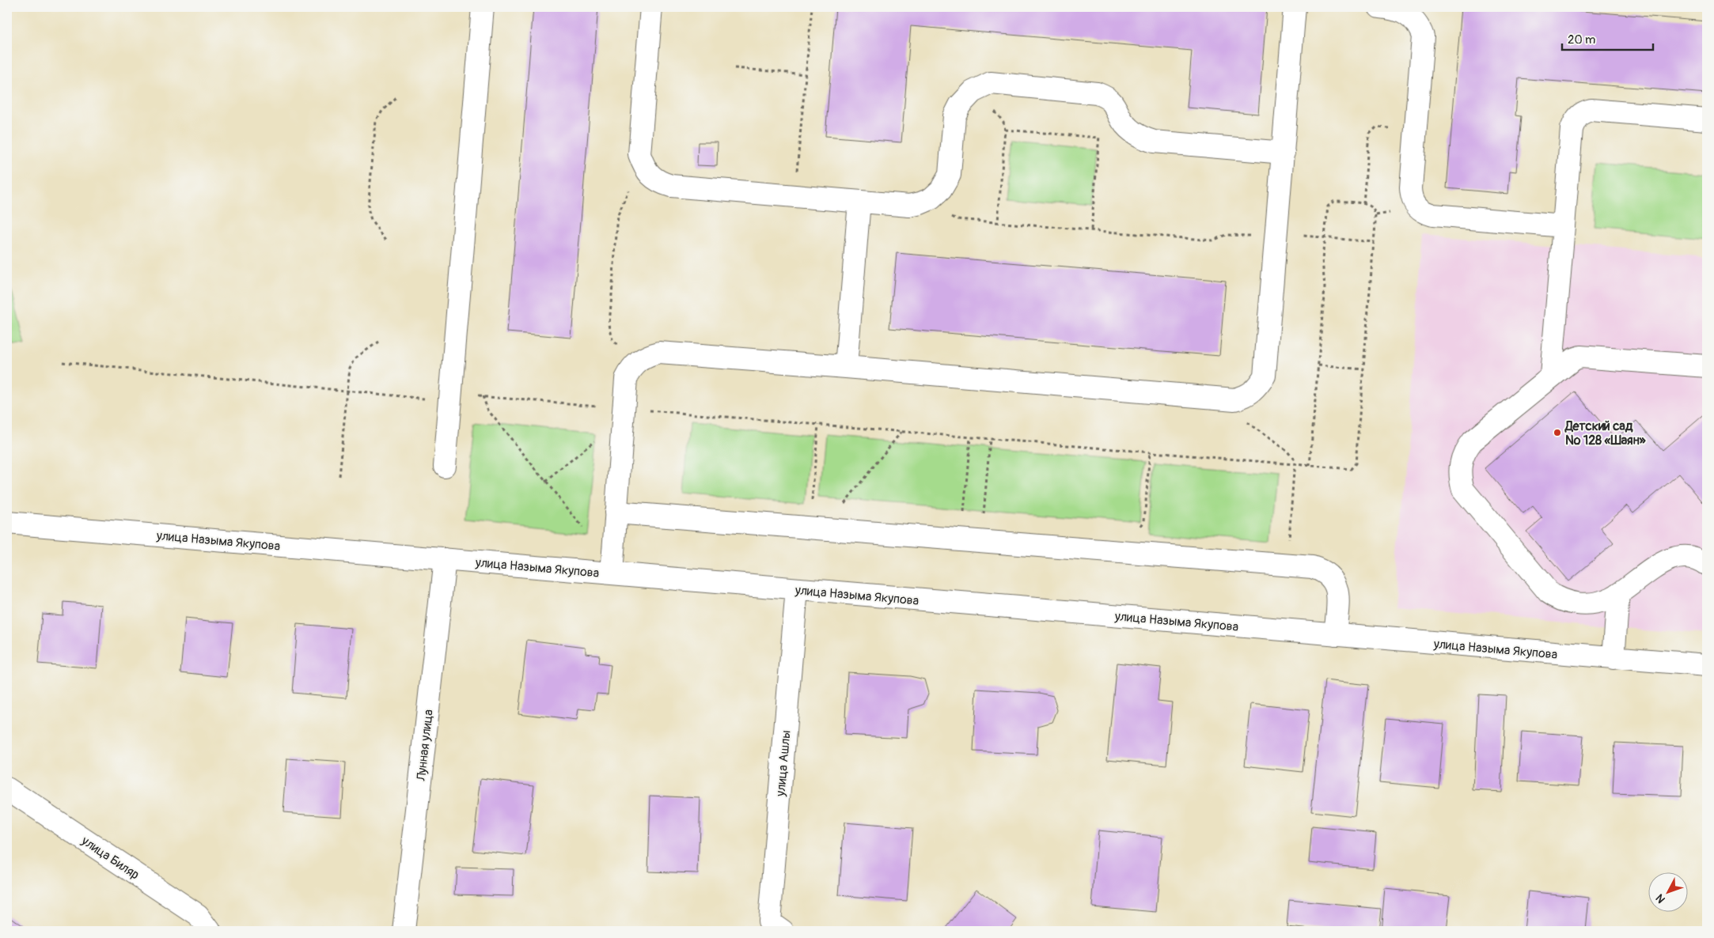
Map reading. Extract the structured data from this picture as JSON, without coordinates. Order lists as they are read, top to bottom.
{
  "streets": {
    "street": [
      "улица Назыма Якупова",
      "Лунная улица",
      "улица Ашлы",
      "улица Биляр"
    ]
  },
  "crossings": [
    ["улица Назыма Якупова", "Лунная улица"],
    ["улица Назыма Якупова", "улица Ашлы"]
  ],
  "places": ["Детский сад № 128 «Шаян»"],
  "scale_bar": "20 m",
  "north": "bottom left"
}
